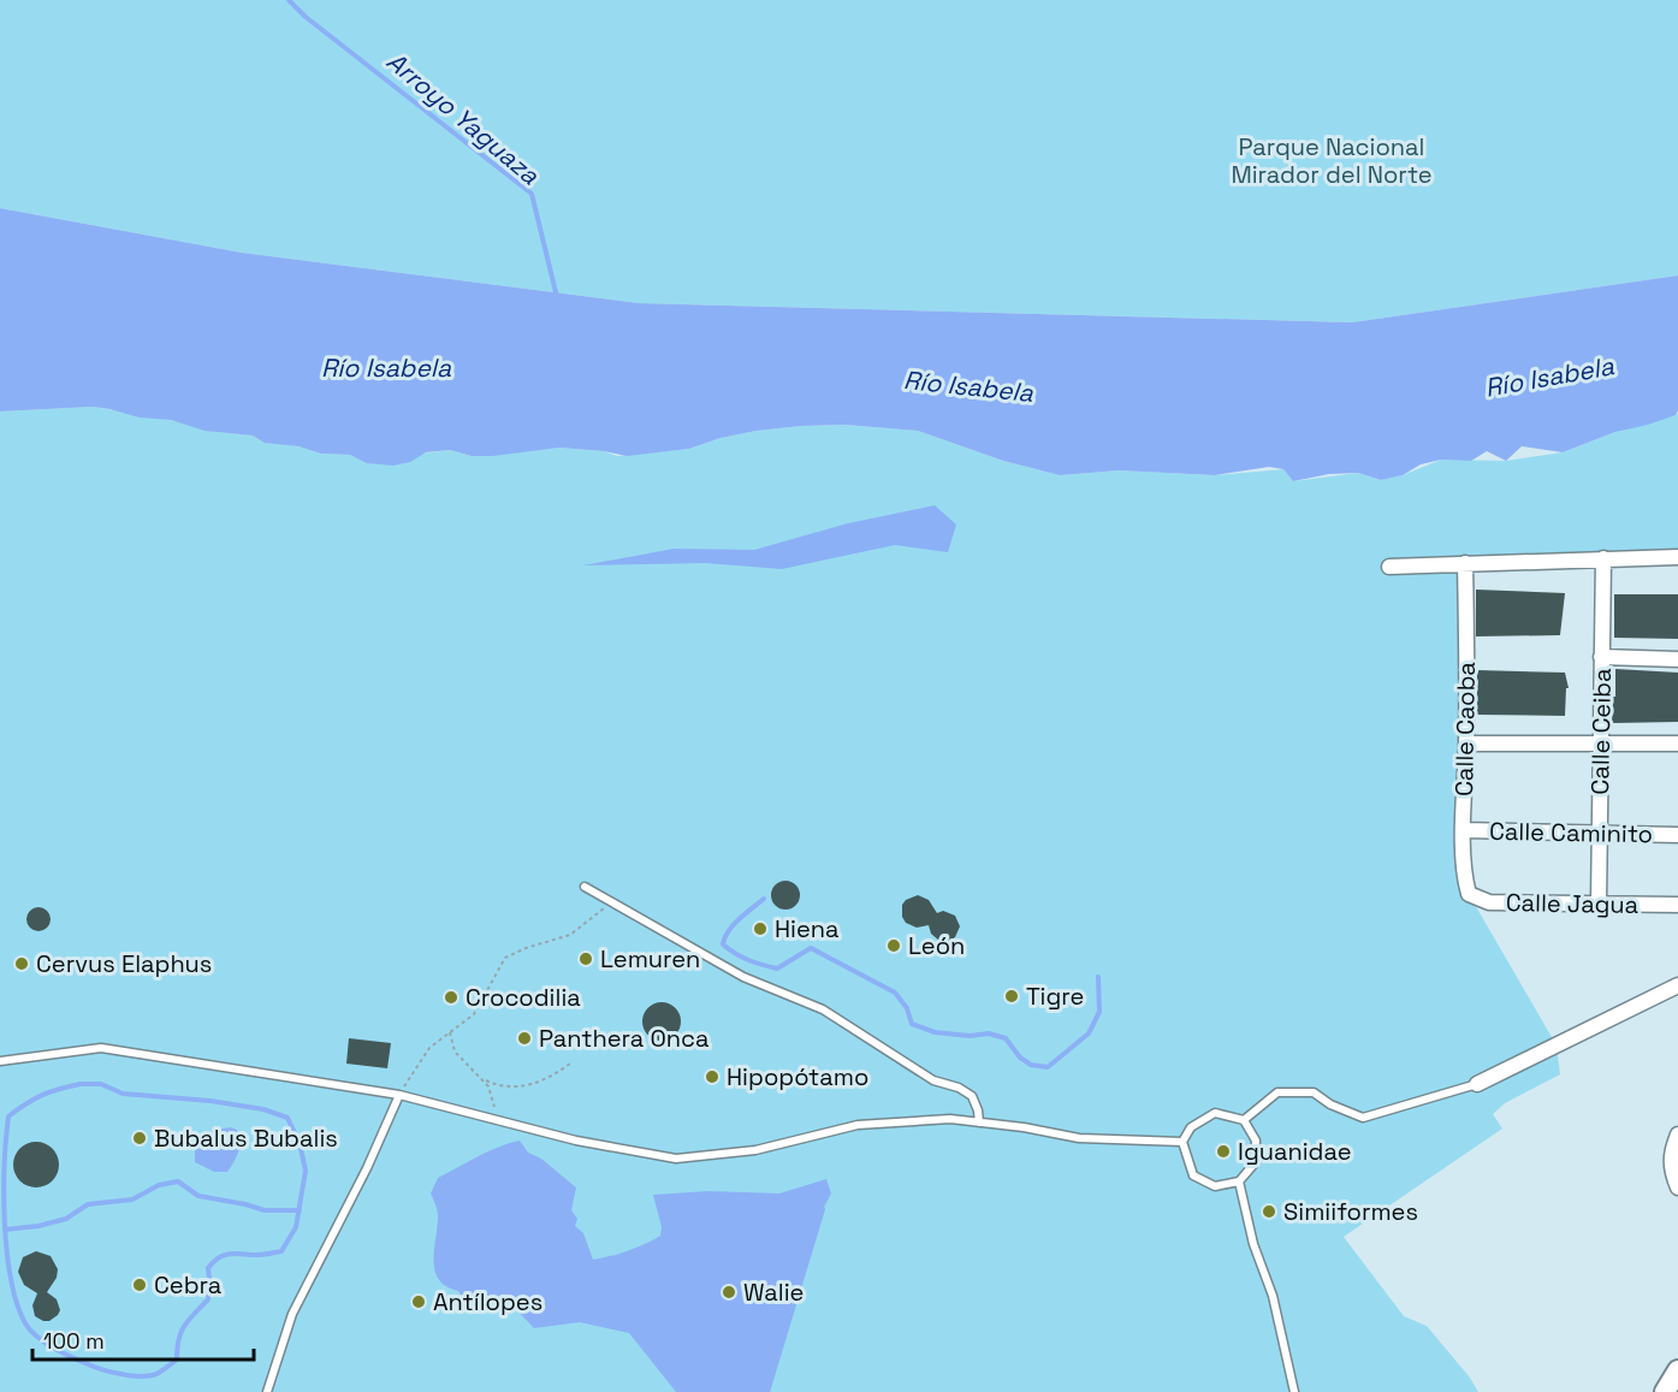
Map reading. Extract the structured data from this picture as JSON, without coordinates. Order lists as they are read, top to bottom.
{
  "streets": {
    "street": [
      "Calle Caoba",
      "Calle Ceiba",
      "Calle Caminito",
      "Calle Jagua"
    ]
  },
  "crossings": [
    ["Calle Caoba", "Calle Caminito"],
    ["Calle Caoba", "Calle Jagua"],
    ["Calle Ceiba", "Calle Caminito"],
    ["Calle Ceiba", "Calle Jagua"]
  ],
  "water": ["Arroyo Yaguaza", "Río Isabela"],
  "parks": ["Parque Nacional Mirador del Norte"],
  "places": [
    "Hiena",
    "León",
    "Lemuren",
    "Cervus Elaphus",
    "Tigre",
    "Crocodilia",
    "Panthera Onca",
    "Hipopótamo",
    "Bubalus Bubalis",
    "Iguanidae",
    "Simiiformes",
    "Cebra",
    "Walie",
    "Antílopes"
  ],
  "scale_bar": "100 m"
}
